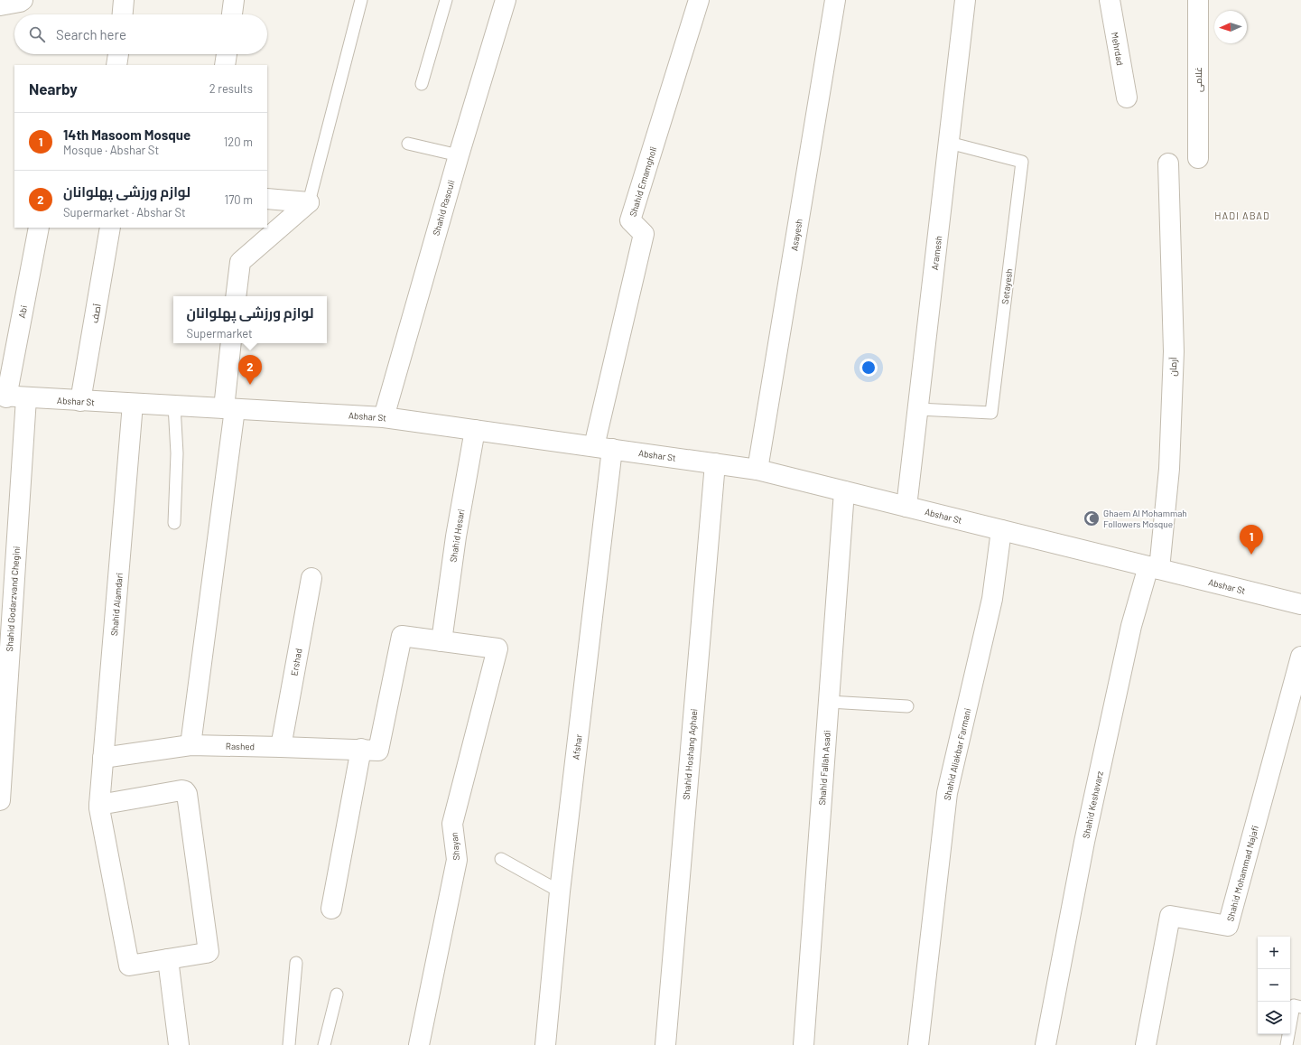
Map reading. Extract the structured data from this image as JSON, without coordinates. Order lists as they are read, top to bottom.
{
  "streets": {
    "street": [
      "Mehrdad",
      "غلامی",
      "Shahid Emamgholi",
      "Shahid Rasouli",
      "Asayesh",
      "Aramesh",
      "Abi",
      "آصف",
      "آرمان",
      "Abshar St",
      "Shahid Hesari",
      "Shahid Godarzvand Chegini",
      "Shahid Alamdari",
      "Ershad",
      "Rashed",
      "Afshar",
      "Shahid Hoshang Aghaei",
      "Shahid Aliakbar Farmani",
      "Shahid Fallah Asadi",
      "Shahid Keshavarz",
      "Shayan",
      "Shahid Mohammad Najafi"
    ],
    "lane": ["Setayesh"]
  },
  "crossings": [
    ["Shahid Emamgholi", "Abshar St"],
    ["Shahid Emamgholi", "Afshar"],
    ["Shahid Rasouli", "Abshar St"],
    ["Asayesh", "Abshar St"],
    ["Aramesh", "Setayesh"],
    ["Aramesh", "Abshar St"],
    ["Abi", "Abshar St"],
    ["آصف", "Abshar St"],
    ["آرمان", "Abshar St"],
    ["آرمان", "Shahid Keshavarz"],
    ["Abshar St", "Shahid Hesari"],
    ["Abshar St", "Shahid Godarzvand Chegini"],
    ["Abshar St", "Shahid Alamdari"],
    ["Abshar St", "Afshar"],
    ["Abshar St", "Shahid Hoshang Aghaei"],
    ["Abshar St", "Shahid Aliakbar Farmani"],
    ["Abshar St", "Shahid Fallah Asadi"],
    ["Abshar St", "Shahid Keshavarz"],
    ["Shahid Hesari", "Shayan"],
    ["Shahid Alamdari", "Rashed"],
    ["Ershad", "Rashed"]
  ],
  "districts": ["HADI ABAD"],
  "places": {
    "mosque": ["Ghaem Al Mohammah Followers Mosque"]
  },
  "north": "left",
  "page": {
    "search": "Search here",
    "heading": ["Nearby", "2 results"],
    "list": [
      {
        "mark": "1",
        "name": "14th Masoom Mosque",
        "note": "Mosque · Abshar St",
        "value": "120 m"
      },
      {
        "mark": "2",
        "name": "لوازم ورزشی پهلوانان",
        "note": "Supermarket · Abshar St",
        "value": "170 m"
      }
    ],
    "popup": ["لوازم ورزشی پهلوانان", "Supermarket"],
    "pins": ["2", "1"],
    "map_buttons": ["+", "−"]
  }
}
